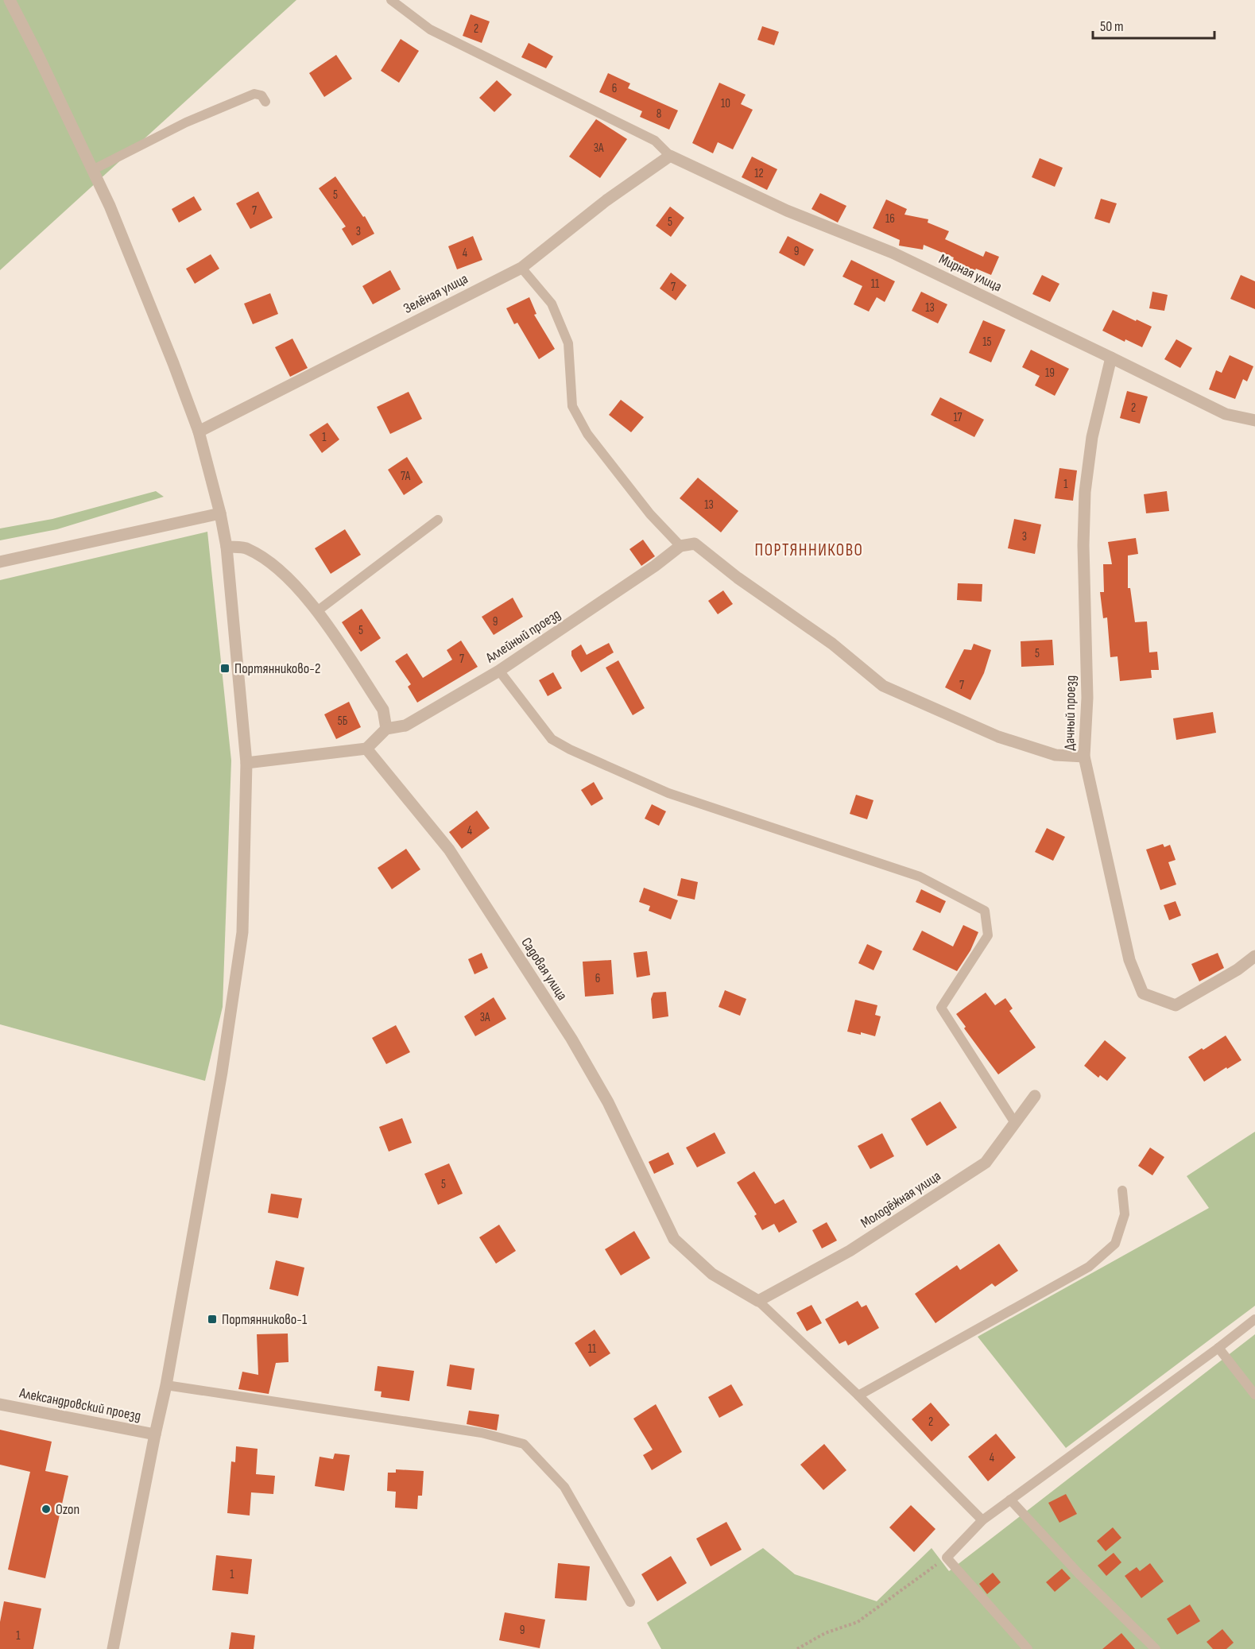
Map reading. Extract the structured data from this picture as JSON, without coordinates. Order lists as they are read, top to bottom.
{
  "streets": {
    "street": [
      "Мирная улица",
      "Зелёная улица",
      "Аллейный проезд",
      "Дачный проезд",
      "Садовая улица",
      "Молодёжная улица",
      "Александровский проезд"
    ]
  },
  "crossings": [
    ["Мирная улица", "Зелёная улица"],
    ["Мирная улица", "Дачный проезд"],
    ["Аллейный проезд", "Дачный проезд"],
    ["Садовая улица", "Молодёжная улица"]
  ],
  "districts": ["ПОРТЯННИКОВО"],
  "places": {
    "transit": ["Портянниково-2", "Портянниково-1"],
    "other": ["Ozon"]
  },
  "house_numbers": [
    "2",
    "6",
    "10",
    "8",
    "3А",
    "12",
    "5",
    "7",
    "16",
    "5",
    "3",
    "9",
    "4",
    "11",
    "7",
    "13",
    "15",
    "19",
    "2",
    "17",
    "1",
    "7А",
    "1",
    "13",
    "3",
    "9",
    "5",
    "5",
    "7",
    "7",
    "5Б",
    "4",
    "6",
    "3А",
    "5",
    "11",
    "2",
    "4",
    "1",
    "9",
    "1"
  ],
  "scale_bar": "50 m"
}
